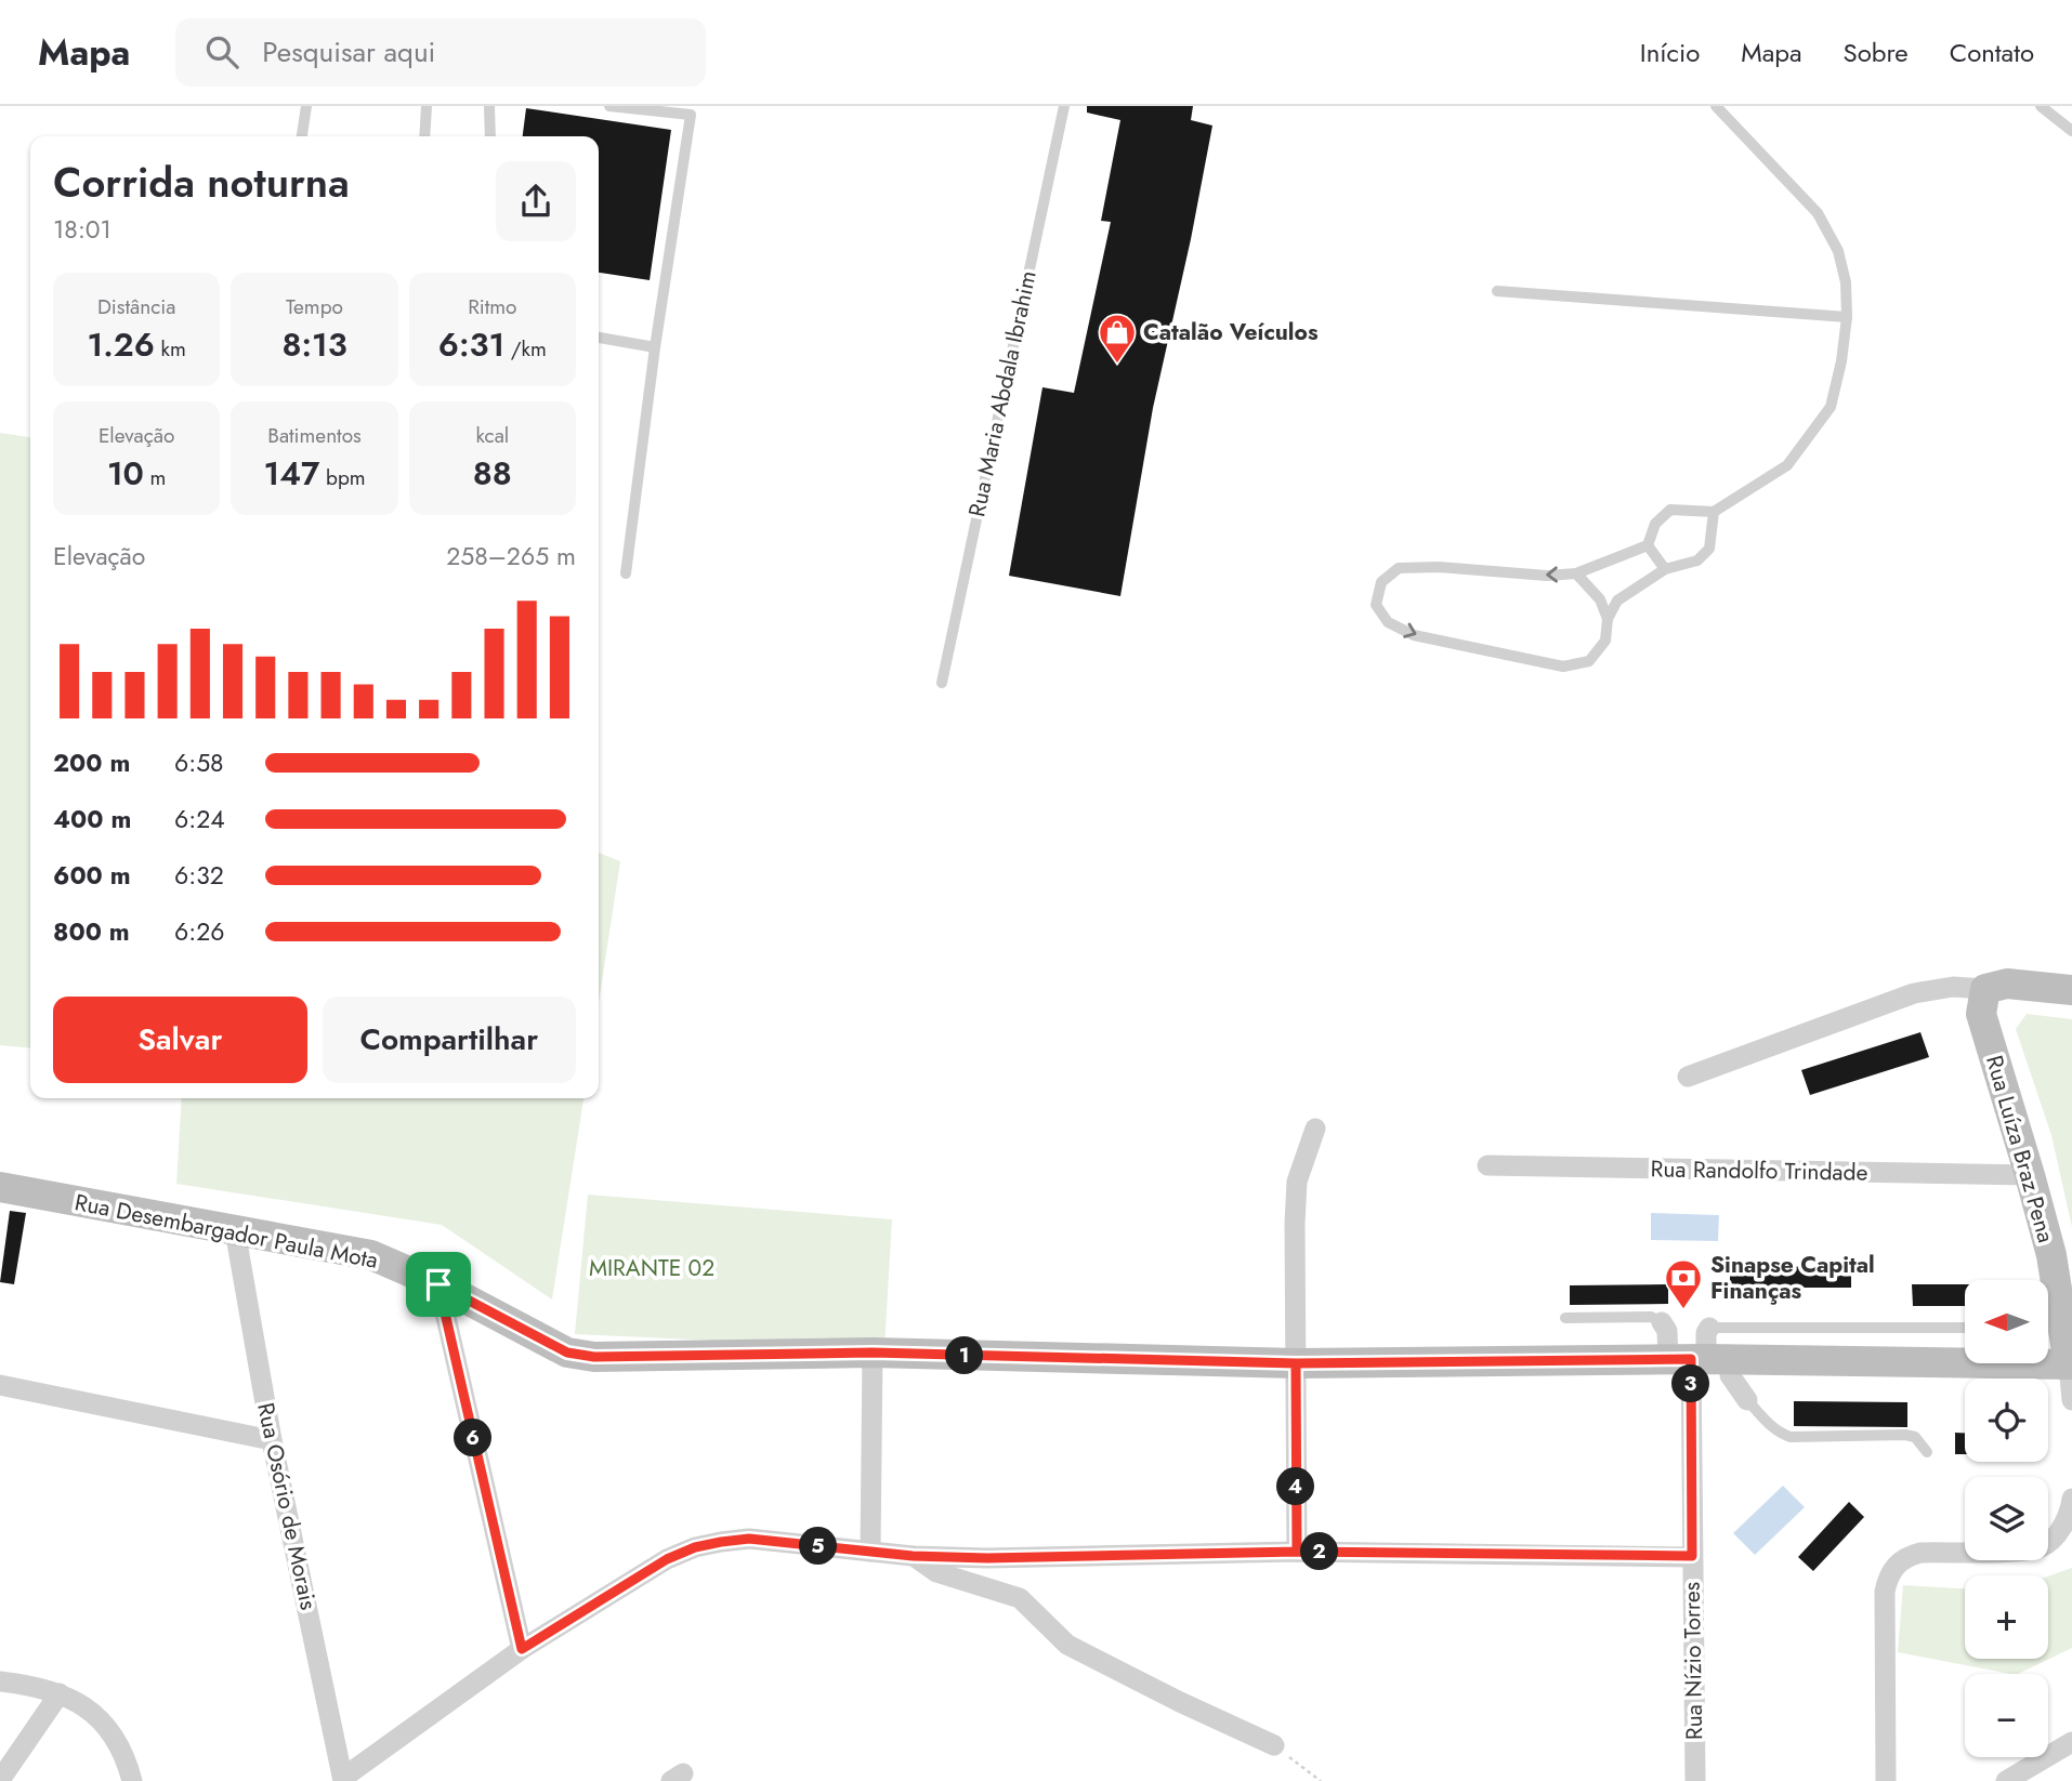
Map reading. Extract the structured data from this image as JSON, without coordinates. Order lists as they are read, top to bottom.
{
  "streets": {
    "street": [
      "Rua Luíza Braz Pena",
      "Rua Randolfo Trindade",
      "Rua Desembargador Paula Mota",
      "Rua Osório de Morais",
      "Rua Nízio Torres"
    ],
    "lane": ["Rua Maria Abdala Ibrahim"]
  },
  "crossings": [
    ["Rua Luíza Braz Pena", "Rua Randolfo Trindade"],
    ["Rua Luíza Braz Pena", "Rua Desembargador Paula Mota"],
    ["Rua Desembargador Paula Mota", "Rua Osório de Morais"],
    ["Rua Desembargador Paula Mota", "Rua Nízio Torres"]
  ],
  "parks": ["MIRANTE 02"],
  "places": {
    "shop": ["Catalão Veículos"],
    "bank": ["Sinapse Capital Finanças"]
  },
  "north": "left",
  "page": {
    "header": "Mapa",
    "search": "Pesquisar aqui",
    "nav": [
      "Início",
      "Mapa",
      "Sobre",
      "Contato"
    ],
    "heading": ["Corrida noturna", "18:01"],
    "stats": [
      ["Distância", "1.26 km"],
      ["Tempo", "8:13"],
      ["Ritmo", "6:31 /km"],
      ["Elevação", "10 m"],
      ["Batimentos", "147 bpm"],
      ["kcal", "88"]
    ],
    "chart": ["Elevação", "258–265 m"],
    "list": [
      {
        "name": "200 m",
        "note": "6:58"
      },
      {
        "name": "400 m",
        "note": "6:24"
      },
      {
        "name": "600 m",
        "note": "6:32"
      },
      {
        "name": "800 m",
        "note": "6:26"
      }
    ],
    "buttons": ["Salvar", "Compartilhar"],
    "map_buttons": ["+", "−"],
    "pins": [
      "1",
      "3",
      "6",
      "4",
      "5",
      "2"
    ]
  }
}
